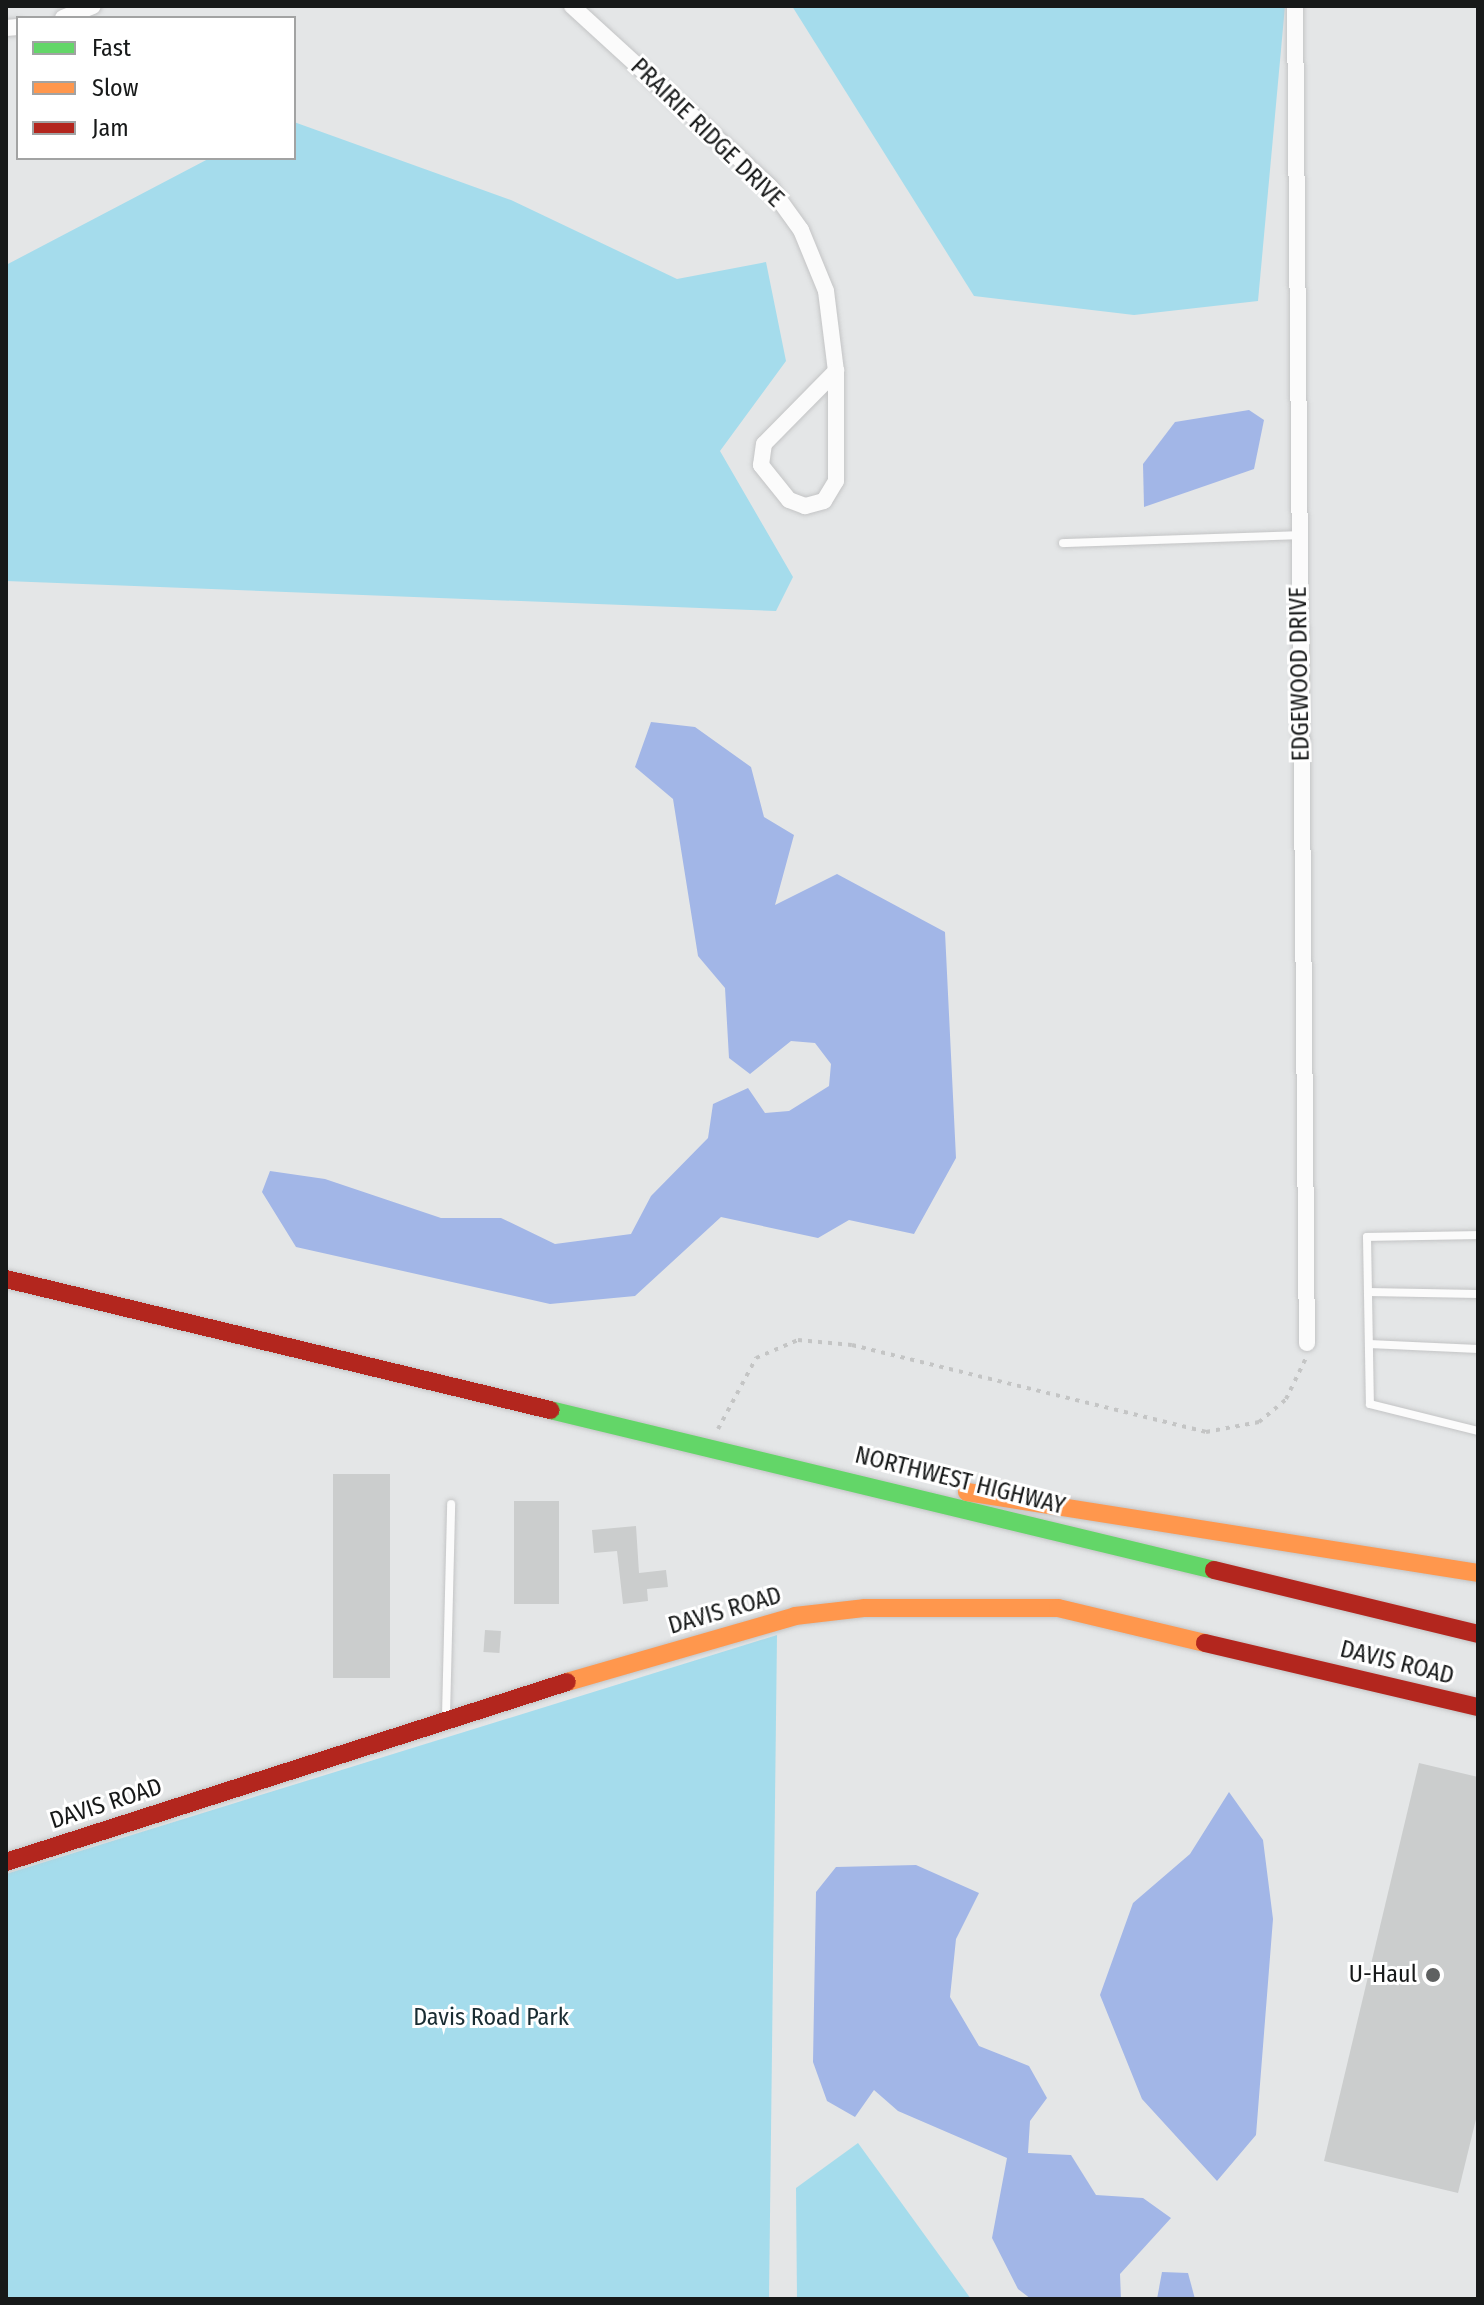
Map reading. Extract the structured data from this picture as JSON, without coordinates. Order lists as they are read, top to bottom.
{
  "streets": {
    "main road": ["NORTHWEST HIGHWAY", "DAVIS ROAD"],
    "street": ["PRAIRIE RIDGE DRIVE", "EDGEWOOD DRIVE"]
  },
  "parks": ["Davis Road Park"],
  "places": ["U-Haul"],
  "legend": ["Fast", "Slow", "Jam"]
}
